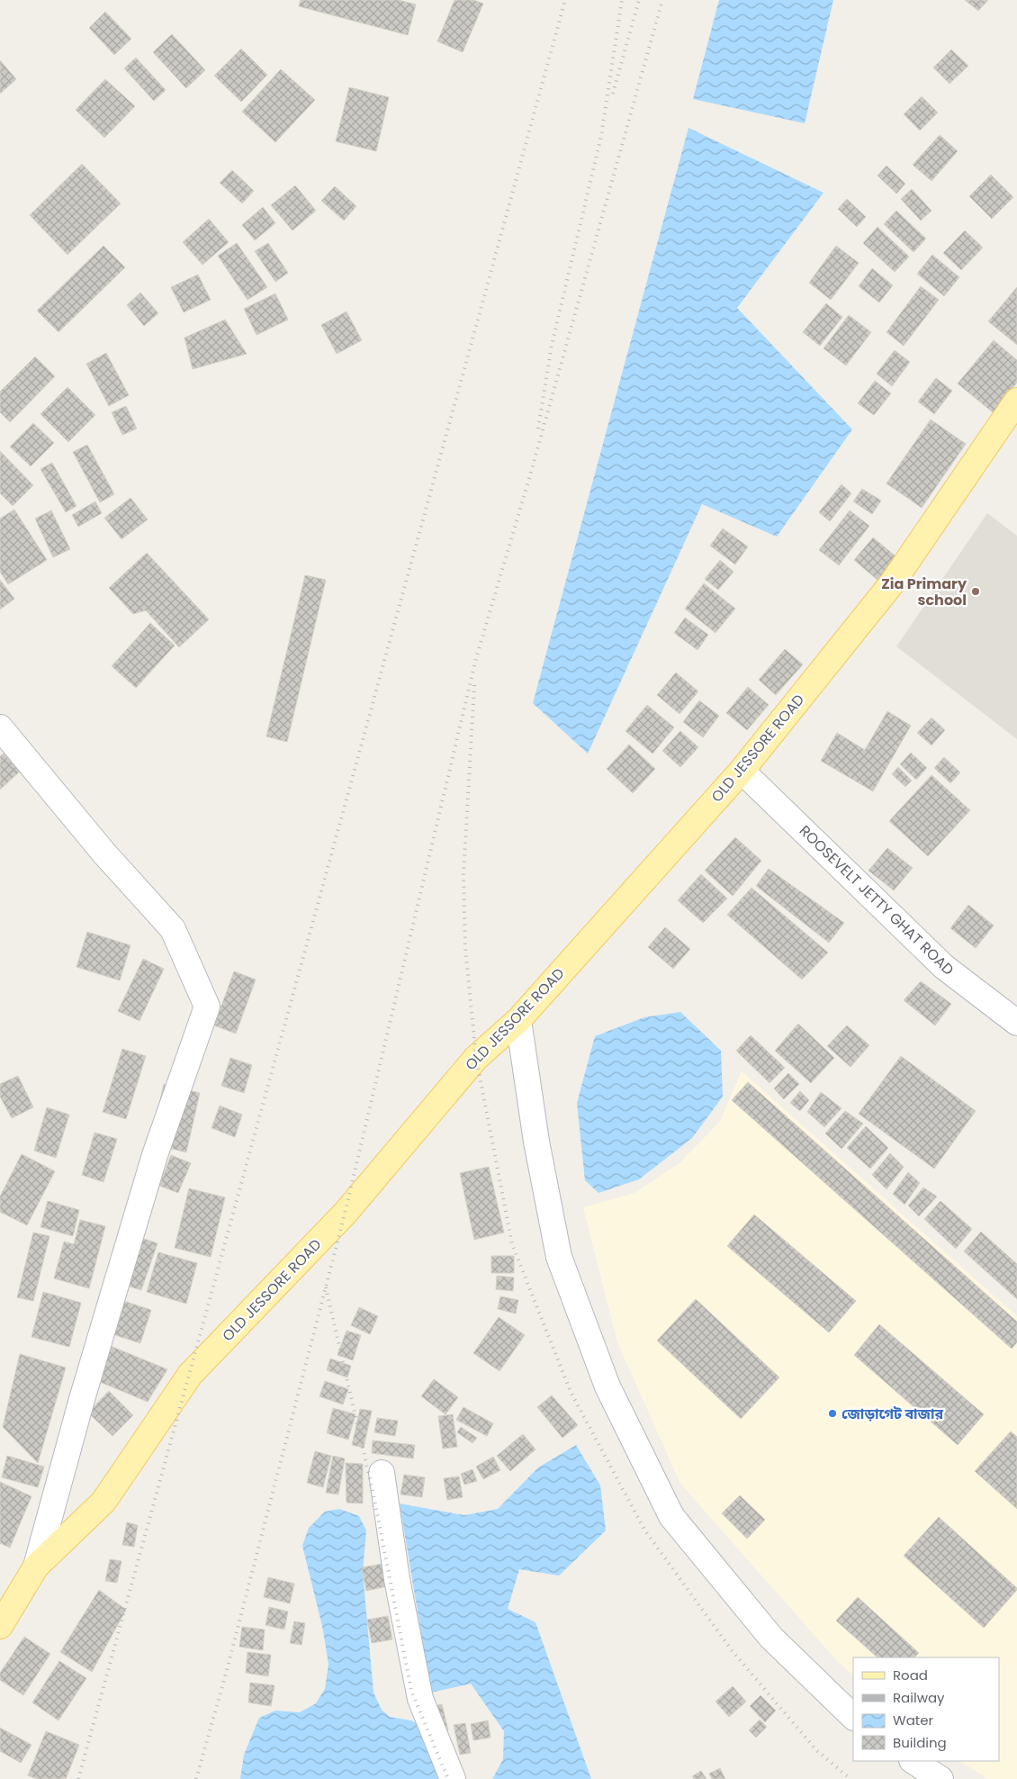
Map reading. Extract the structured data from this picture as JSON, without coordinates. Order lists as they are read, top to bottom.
{
  "streets": {
    "main road": ["OLD JESSORE ROAD"],
    "street": ["ROOSEVELT JETTY GHAT ROAD"]
  },
  "crossings": [
    ["OLD JESSORE ROAD", "ROOSEVELT JETTY GHAT ROAD"]
  ],
  "places": ["Zia Primary school", "জোড়াগেট বাজার"],
  "legend": [
    "Road",
    "Railway",
    "Water",
    "Building"
  ]
}
